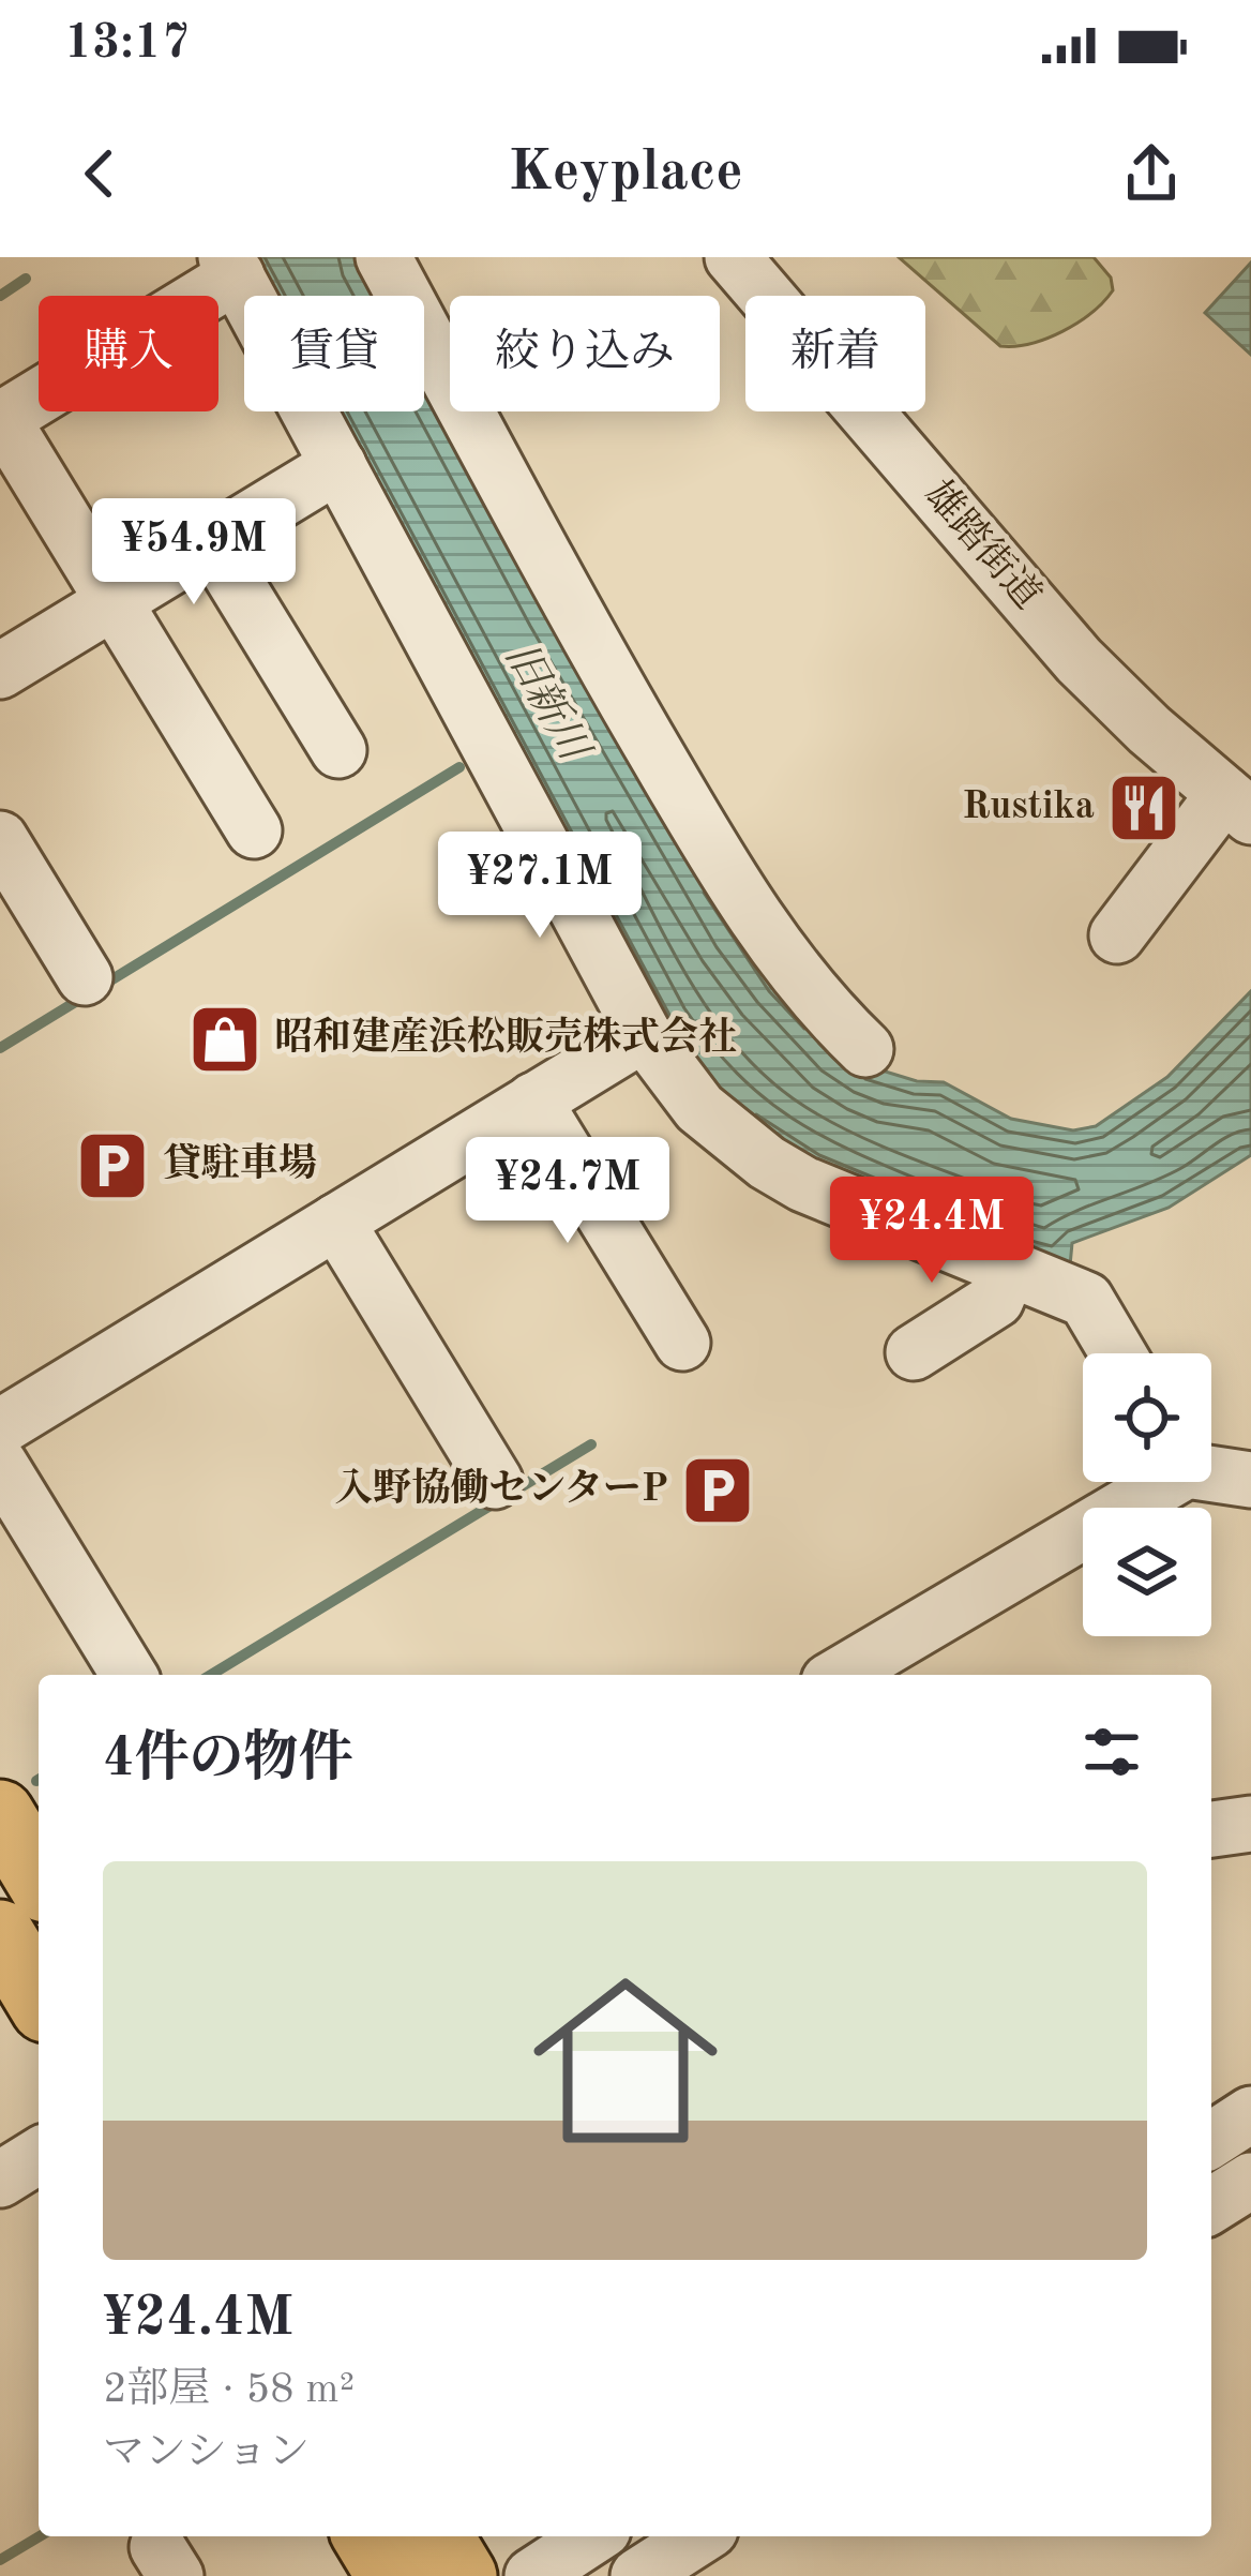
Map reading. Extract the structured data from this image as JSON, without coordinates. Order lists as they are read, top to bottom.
{
  "streets": {
    "street": ["雄踏街道"]
  },
  "water": ["旧新川"],
  "places": {
    "restaurant": ["Rustika"],
    "shop": ["昭和建産浜松販売株式会社"],
    "parking": ["貸駐車場", "入野協働センターP"]
  },
  "page": {
    "status": "13:17",
    "header": "Keyplace",
    "chip": [
      "購入",
      "賃貸",
      "絞り込み",
      "新着"
    ],
    "price": [
      "¥54.9M",
      "¥27.1M",
      "¥24.7M",
      "¥24.4M"
    ],
    "heading": "4件の物件",
    "list": [
      {
        "name": "¥24.4M",
        "note": "2部屋 · 58 m² · マンション"
      }
    ]
  }
}
